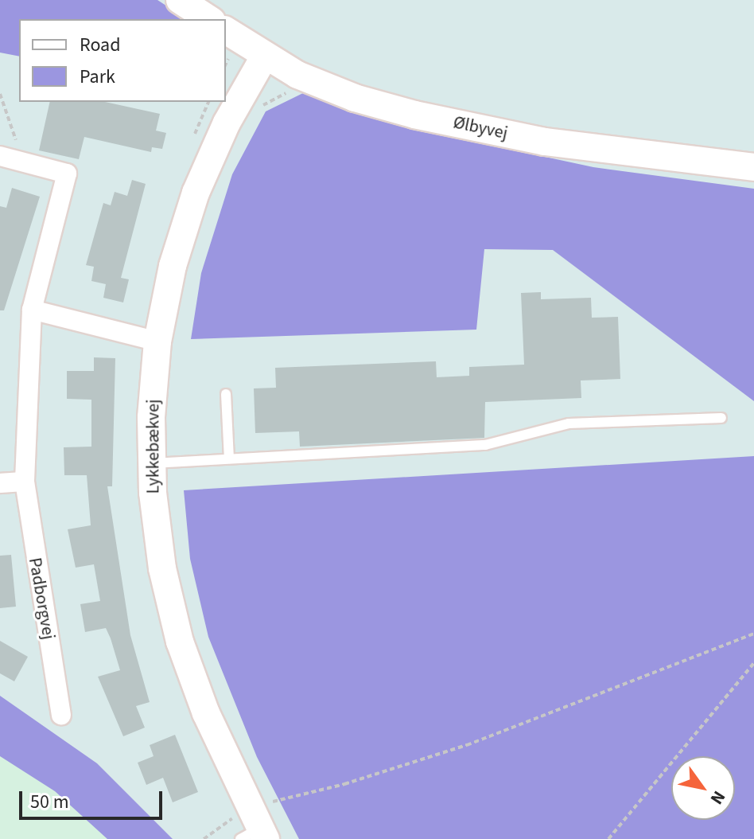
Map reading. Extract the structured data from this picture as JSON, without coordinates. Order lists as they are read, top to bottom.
{
  "streets": {
    "street": ["Ølbyvej", "Lykkebækvej", "Padborgvej"]
  },
  "crossings": [
    ["Ølbyvej", "Lykkebækvej"]
  ],
  "legend": ["Road", "Park"],
  "scale_bar": "50 m",
  "north": "bottom right"
}
